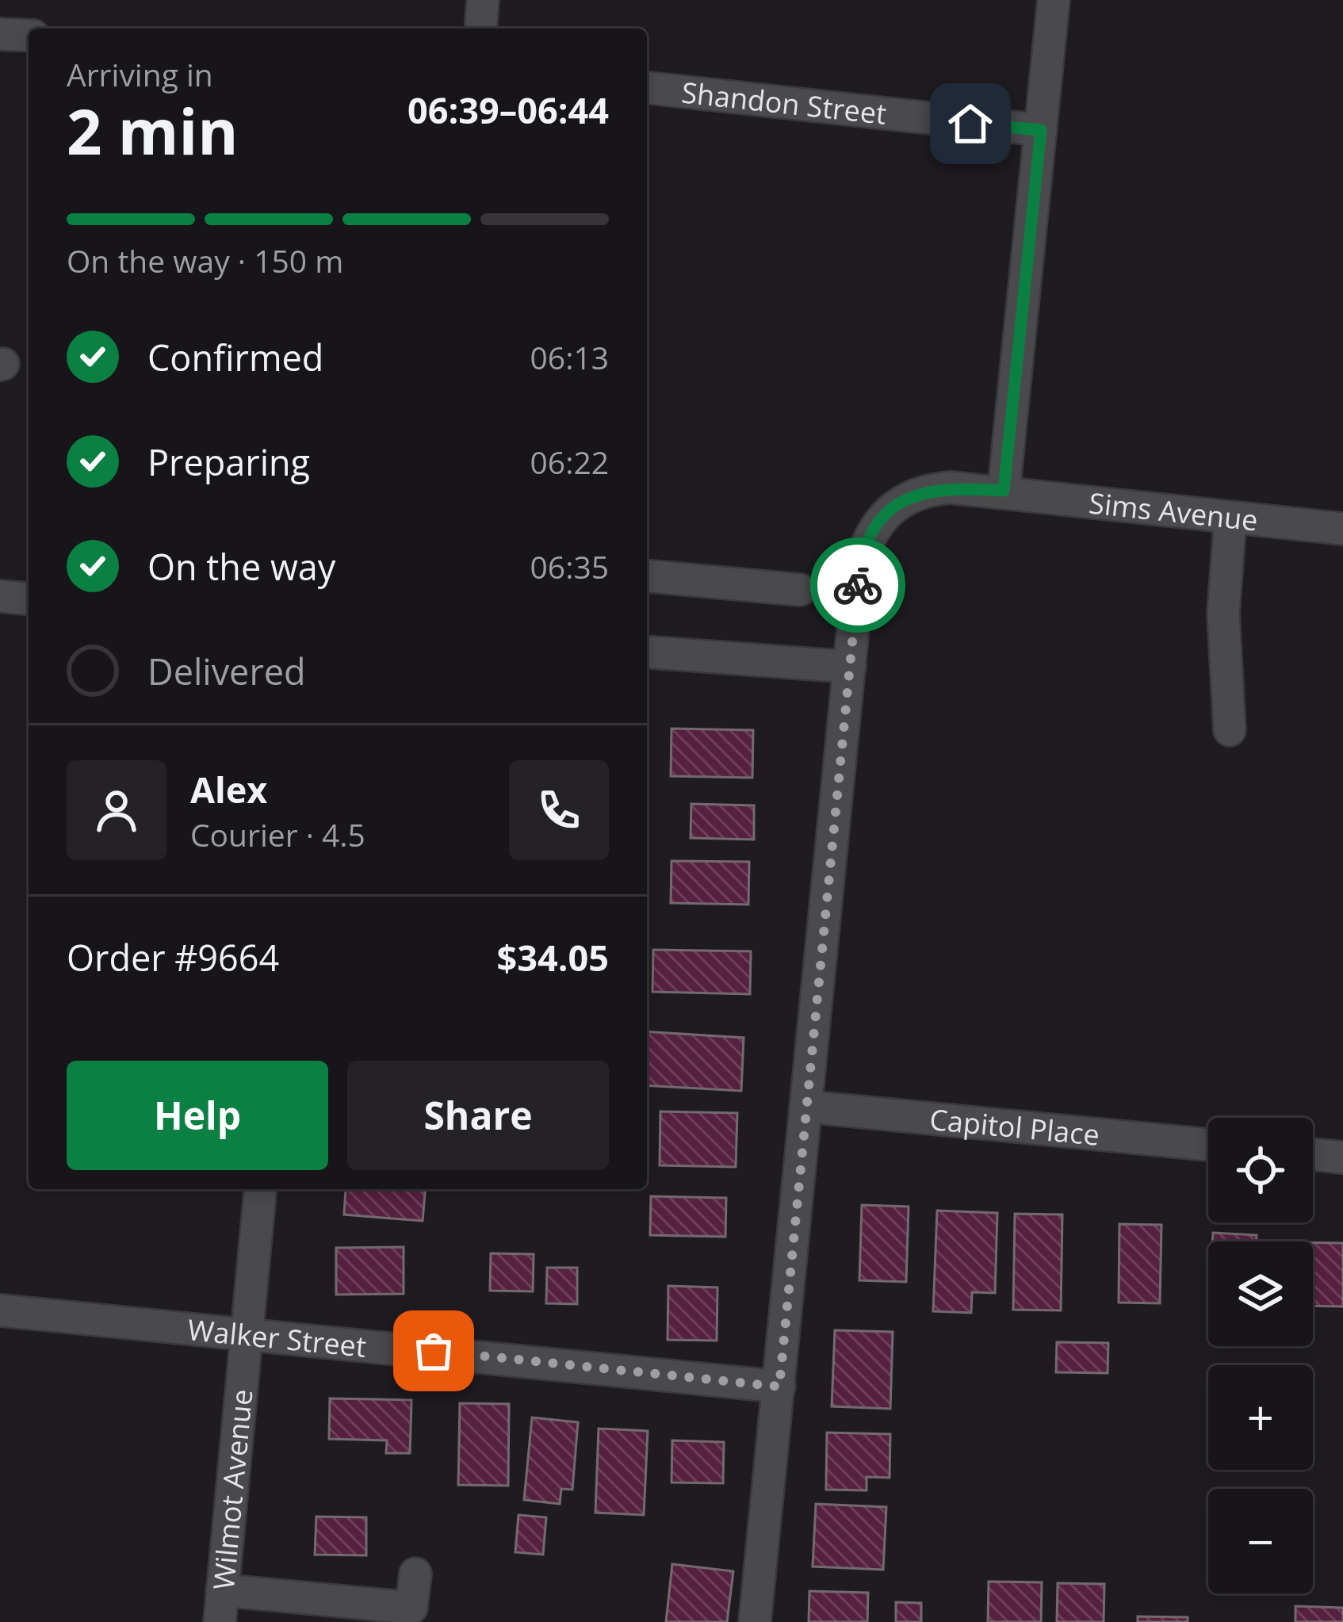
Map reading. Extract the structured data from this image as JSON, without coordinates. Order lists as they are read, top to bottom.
{
  "streets": {
    "street": [
      "Shandon Street",
      "Sims Avenue",
      "Capitol Place",
      "Walker Street",
      "Wilmot Avenue"
    ]
  },
  "crossings": [
    ["Sims Avenue", "Capitol Place"],
    ["Sims Avenue", "Walker Street"],
    ["Walker Street", "Wilmot Avenue"]
  ],
  "page": {
    "heading": ["2 min", "Arriving in", "06:39–06:44"],
    "panel": [
      "Alex",
      "Courier · 4.5",
      "Order #9664",
      "$34.05"
    ],
    "bar": "On the way · 150 m",
    "list": [
      ["Confirmed", "06:13"],
      ["Preparing", "06:22"],
      ["On the way", "06:35"],
      "Delivered"
    ],
    "buttons": ["Help", "Share"],
    "map_buttons": ["+", "−"]
  }
}
